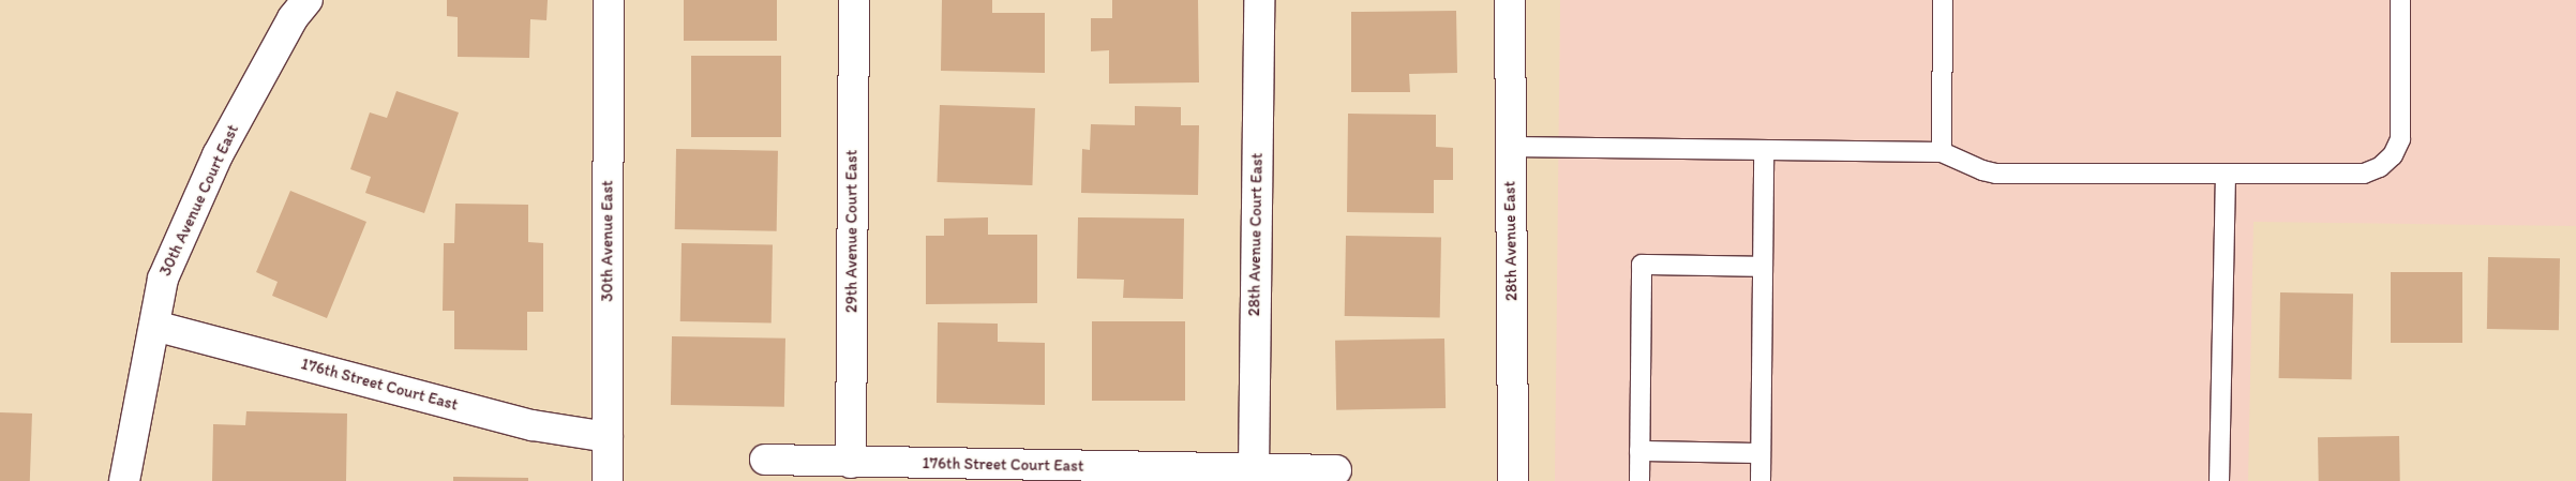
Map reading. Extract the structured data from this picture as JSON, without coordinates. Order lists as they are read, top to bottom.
{
  "streets": {
    "street": [
      "30th Avenue Court East",
      "29th Avenue Court East",
      "28th Avenue Court East",
      "30th Avenue East",
      "28th Avenue East",
      "176th Street Court East"
    ]
  },
  "crossings": [
    ["30th Avenue Court East", "176th Street Court East"],
    ["29th Avenue Court East", "176th Street Court East"],
    ["28th Avenue Court East", "176th Street Court East"],
    ["30th Avenue East", "176th Street Court East"]
  ]
}
